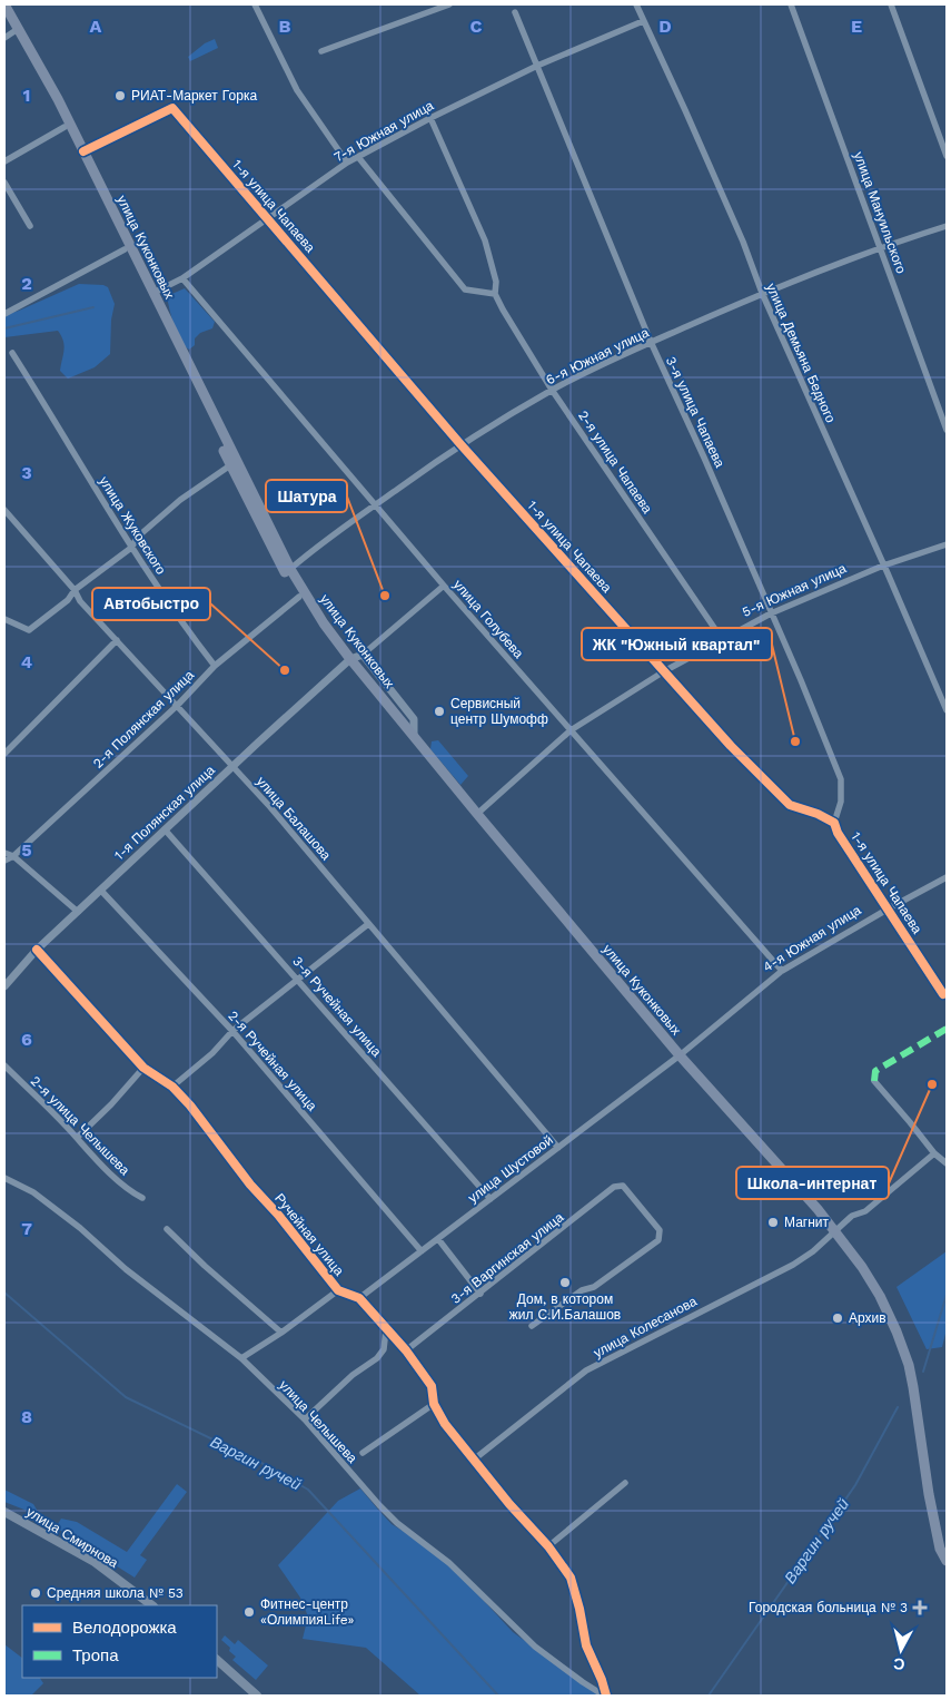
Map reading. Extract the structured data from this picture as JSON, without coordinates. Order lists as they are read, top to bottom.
{
  "streets": {
    "main road": ["улица Куконковых", "улица Смирнова"],
    "street": [
      "7-я Южная улица",
      "1-я улица Чапаева",
      "улица Мануильского",
      "улица Демьяна Бедного",
      "6-я Южная улица",
      "3-я улица Чапаева",
      "2-я улица Чапаева",
      "улица Жуковского",
      "5-я Южная улица",
      "улица Голубева",
      "2-я Полянская улица",
      "1-я Полянская улица",
      "улица Балашова",
      "4-я Южная улица",
      "3-я Ручейная улица",
      "2-я Ручейная улица",
      "2-я улица Челышева",
      "улица Шустовой",
      "Ручейная улица",
      "3-я Варгинская улица",
      "улица Колесанова",
      "улица Челышева"
    ]
  },
  "crossings": [
    ["7-я Южная улица", "1-я улица Чапаева"],
    ["7-я Южная улица", "улица Куконковых"],
    ["7-я Южная улица", "улица Демьяна Бедного"],
    ["7-я Южная улица", "3-я улица Чапаева"],
    ["7-я Южная улица", "2-я улица Чапаева"],
    ["7-я Южная улица", "улица Голубева"],
    ["1-я улица Чапаева", "улица Куконковых"],
    ["1-я улица Чапаева", "6-я Южная улица"],
    ["1-я улица Чапаева", "3-я улица Чапаева"],
    ["1-я улица Чапаева", "5-я Южная улица"],
    ["1-я улица Чапаева", "4-я Южная улица"],
    ["улица Мануильского", "6-я Южная улица"],
    ["улица Куконковых", "6-я Южная улица"],
    ["улица Куконковых", "5-я Южная улица"],
    ["улица Куконковых", "2-я Полянская улица"],
    ["улица Куконковых", "1-я Полянская улица"],
    ["улица Куконковых", "4-я Южная улица"],
    ["улица Куконковых", "улица Шустовой"],
    ["улица Куконковых", "улица Колесанова"],
    ["улица Демьяна Бедного", "6-я Южная улица"],
    ["улица Демьяна Бедного", "5-я Южная улица"],
    ["6-я Южная улица", "3-я улица Чапаева"],
    ["6-я Южная улица", "2-я улица Чапаева"],
    ["6-я Южная улица", "улица Голубева"],
    ["3-я улица Чапаева", "5-я Южная улица"],
    ["2-я улица Чапаева", "5-я Южная улица"],
    ["улица Жуковского", "2-я Полянская улица"],
    ["5-я Южная улица", "улица Голубева"],
    ["улица Голубева", "4-я Южная улица"],
    ["2-я Полянская улица", "улица Балашова"],
    ["1-я Полянская улица", "улица Балашова"],
    ["1-я Полянская улица", "3-я Ручейная улица"],
    ["1-я Полянская улица", "2-я Ручейная улица"],
    ["1-я Полянская улица", "Ручейная улица"],
    ["улица Балашова", "улица Шустовой"],
    ["4-я Южная улица", "улица Шустовой"],
    ["3-я Ручейная улица", "улица Шустовой"],
    ["2-я Ручейная улица", "улица Шустовой"],
    ["улица Шустовой", "Ручейная улица"]
  ],
  "water": ["Варгин ручей"],
  "places": {
    "other": [
      "РИАТ-Маркет Горка",
      "Шатура",
      "Автобыстро",
      "Сервисный центр Шумофф",
      "ЖК \"Южный квартал\"",
      "Школа-интернат",
      "Магнит",
      "Дом, в котором жил С.И.Балашов",
      "Архив",
      "Средняя школа № 53",
      "Фитнес-центр «ОлимпияLife»"
    ],
    "health": ["Городская больница № 3"]
  },
  "legend": ["Велодорожка", "Тропа"],
  "north": "bottom",
  "grid": {
    "columns": [
      "A",
      "B",
      "C",
      "D",
      "E"
    ],
    "rows": [
      "1",
      "2",
      "3",
      "4",
      "5",
      "6",
      "7",
      "8"
    ]
  }
}
